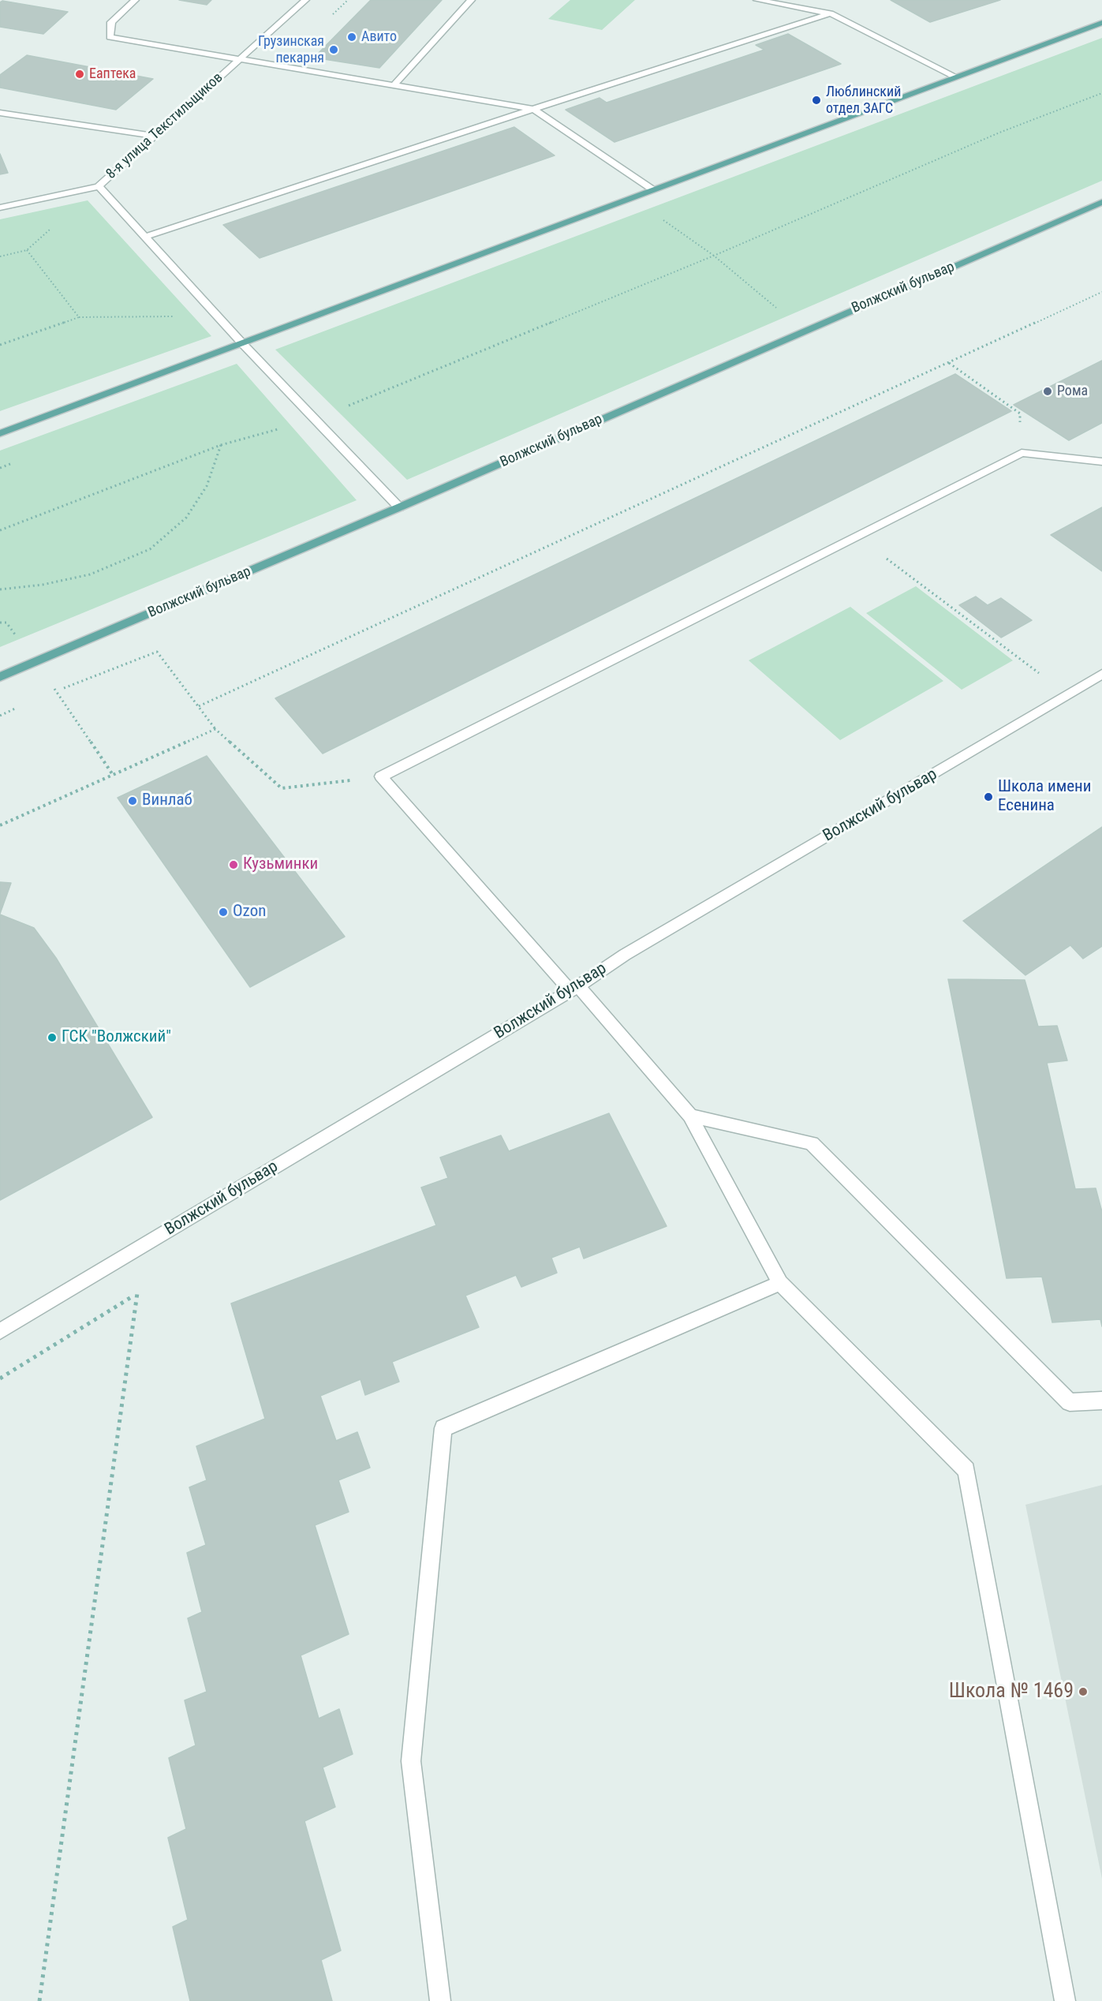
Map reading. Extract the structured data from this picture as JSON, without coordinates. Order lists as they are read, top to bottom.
{
  "streets": {
    "main road": ["Волжский бульвар"],
    "street": ["8-я улица Текстильщиков"]
  },
  "crossings": [
    ["8-я улица Текстильщиков", "Волжский бульвар"]
  ],
  "places": [
    "Авито",
    "Грузинская пекарня",
    "Еаптека",
    "Люблинский отдел ЗАГС",
    "Рома",
    "Школа имени Есенина",
    "Винлаб",
    "Кузьминки",
    "Ozon",
    "ГСК \"Волжский\"",
    "Школа № 1469"
  ]
}
